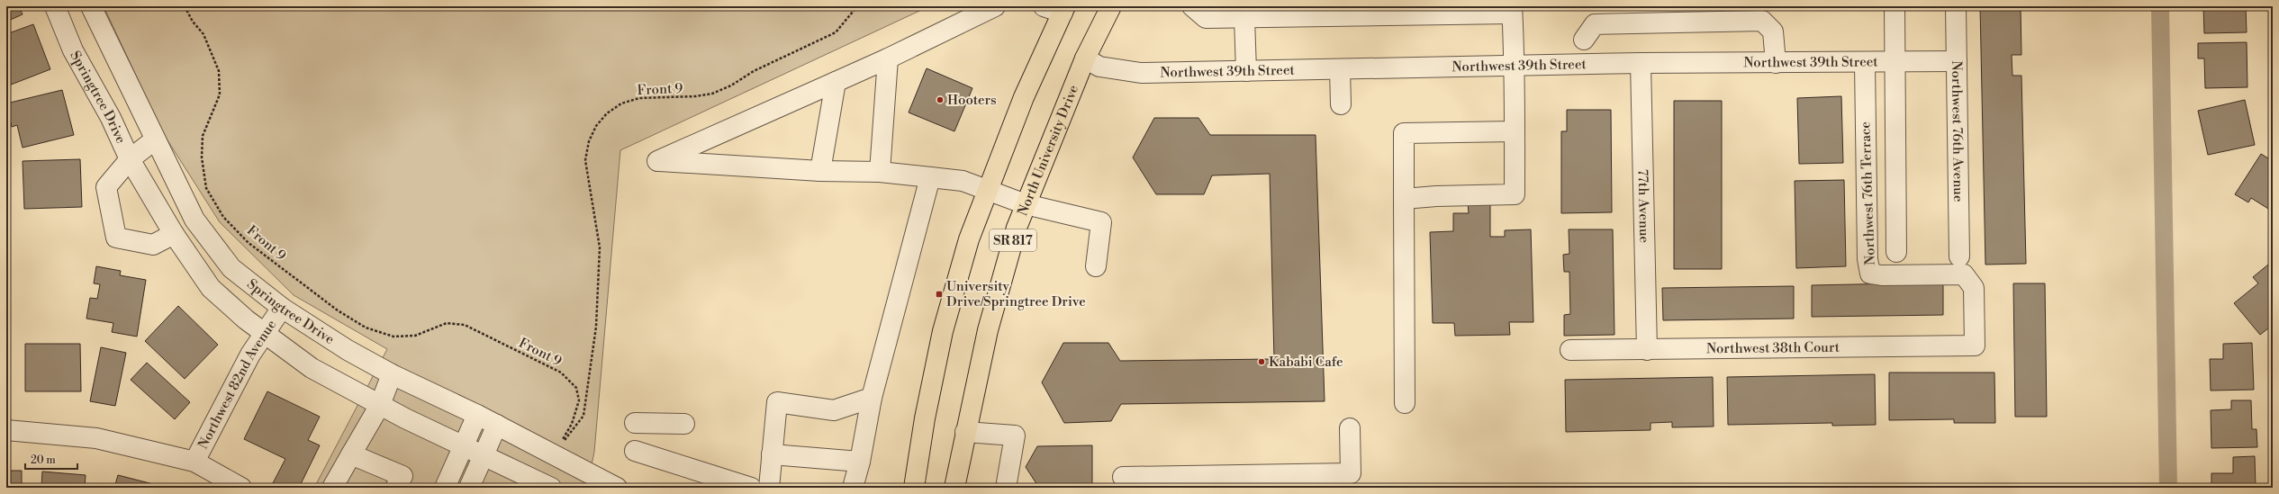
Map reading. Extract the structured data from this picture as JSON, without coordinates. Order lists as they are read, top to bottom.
{
  "streets": {
    "main road": ["North University Drive", "SR 817"],
    "street": [
      "Northwest 39th Street",
      "Springtree Drive",
      "Northwest 76th Avenue",
      "Northwest 76th Terrace",
      "77th Avenue",
      "Northwest 38th Court",
      "Northwest 82nd Avenue"
    ],
    "path": ["Front 9"]
  },
  "crossings": [
    ["Northwest 39th Street", "Northwest 76th Avenue"],
    ["Northwest 39th Street", "North University Drive"],
    ["Northwest 39th Street", "Northwest 76th Terrace"],
    ["Northwest 39th Street", "77th Avenue"],
    ["Front 9", "Springtree Drive"],
    ["Springtree Drive", "Northwest 82nd Avenue"],
    ["Northwest 76th Avenue", "Northwest 76th Terrace"],
    ["Northwest 76th Avenue", "Northwest 38th Court"],
    ["Northwest 76th Terrace", "Northwest 38th Court"],
    ["77th Avenue", "Northwest 38th Court"]
  ],
  "places": {
    "other": ["Hooters", "Kababi Cafe"],
    "transit": ["University Drive/Springtree Drive"]
  },
  "scale_bar": "20 m"
}
